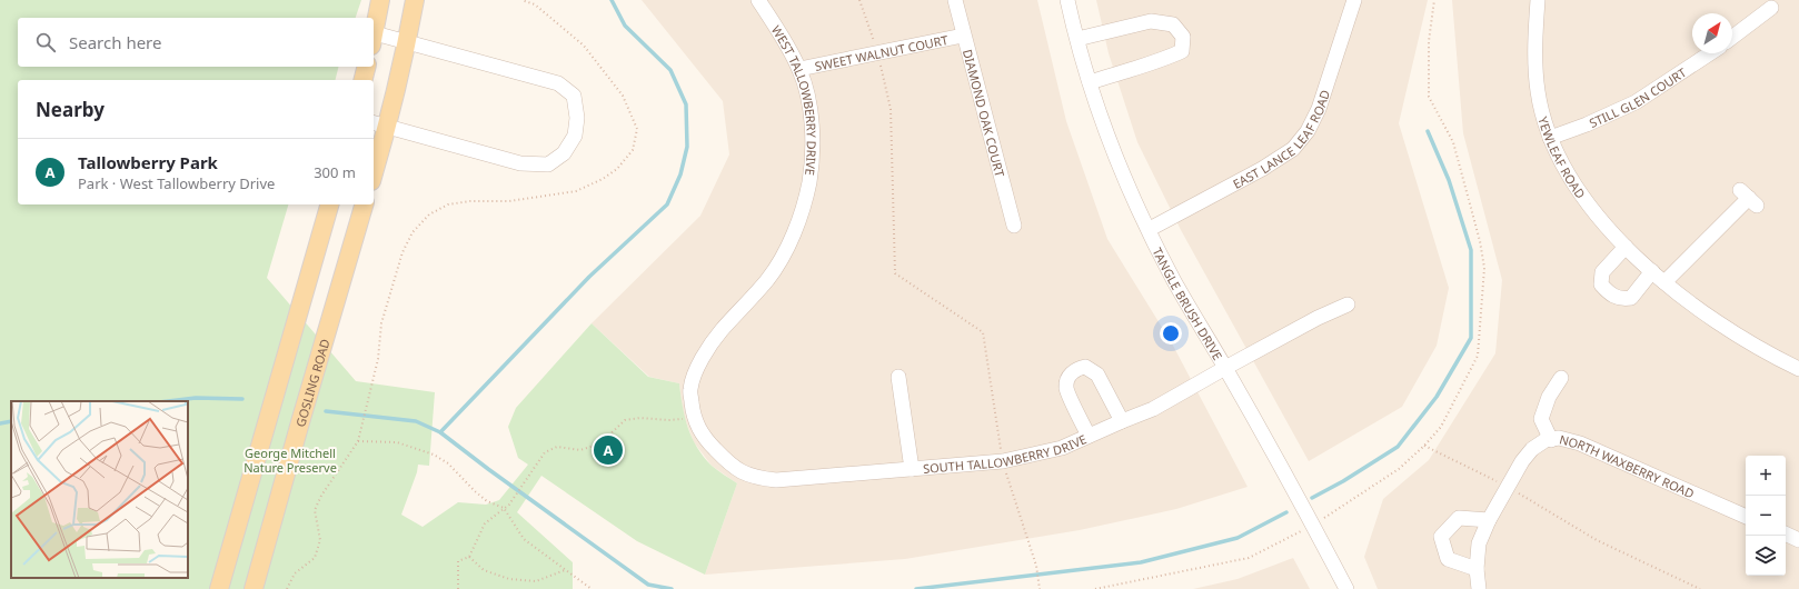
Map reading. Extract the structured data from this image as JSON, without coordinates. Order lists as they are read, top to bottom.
{
  "streets": {
    "main road": ["GOSLING ROAD"],
    "street": [
      "SWEET WALNUT COURT",
      "STILL GLEN COURT",
      "WEST TALLOWBERRY DRIVE",
      "DIAMOND OAK COURT",
      "EAST LANCE LEAF ROAD",
      "YEWLEAF ROAD",
      "TANGLE BRUSH DRIVE",
      "SOUTH TALLOWBERRY DRIVE",
      "NORTH WAXBERRY ROAD"
    ]
  },
  "crossings": [
    ["SWEET WALNUT COURT", "WEST TALLOWBERRY DRIVE"],
    ["SWEET WALNUT COURT", "DIAMOND OAK COURT"],
    ["STILL GLEN COURT", "YEWLEAF ROAD"],
    ["WEST TALLOWBERRY DRIVE", "SOUTH TALLOWBERRY DRIVE"],
    ["EAST LANCE LEAF ROAD", "TANGLE BRUSH DRIVE"],
    ["TANGLE BRUSH DRIVE", "SOUTH TALLOWBERRY DRIVE"]
  ],
  "parks": ["George Mitchell Nature Preserve"],
  "north": "top right",
  "page": {
    "search": "Search here",
    "heading": "Nearby",
    "list": [
      {
        "mark": "A",
        "name": "Tallowberry Park",
        "note": "Park · West Tallowberry Drive",
        "value": "300 m"
      }
    ],
    "pins": "A",
    "map_buttons": ["+", "−"]
  }
}
